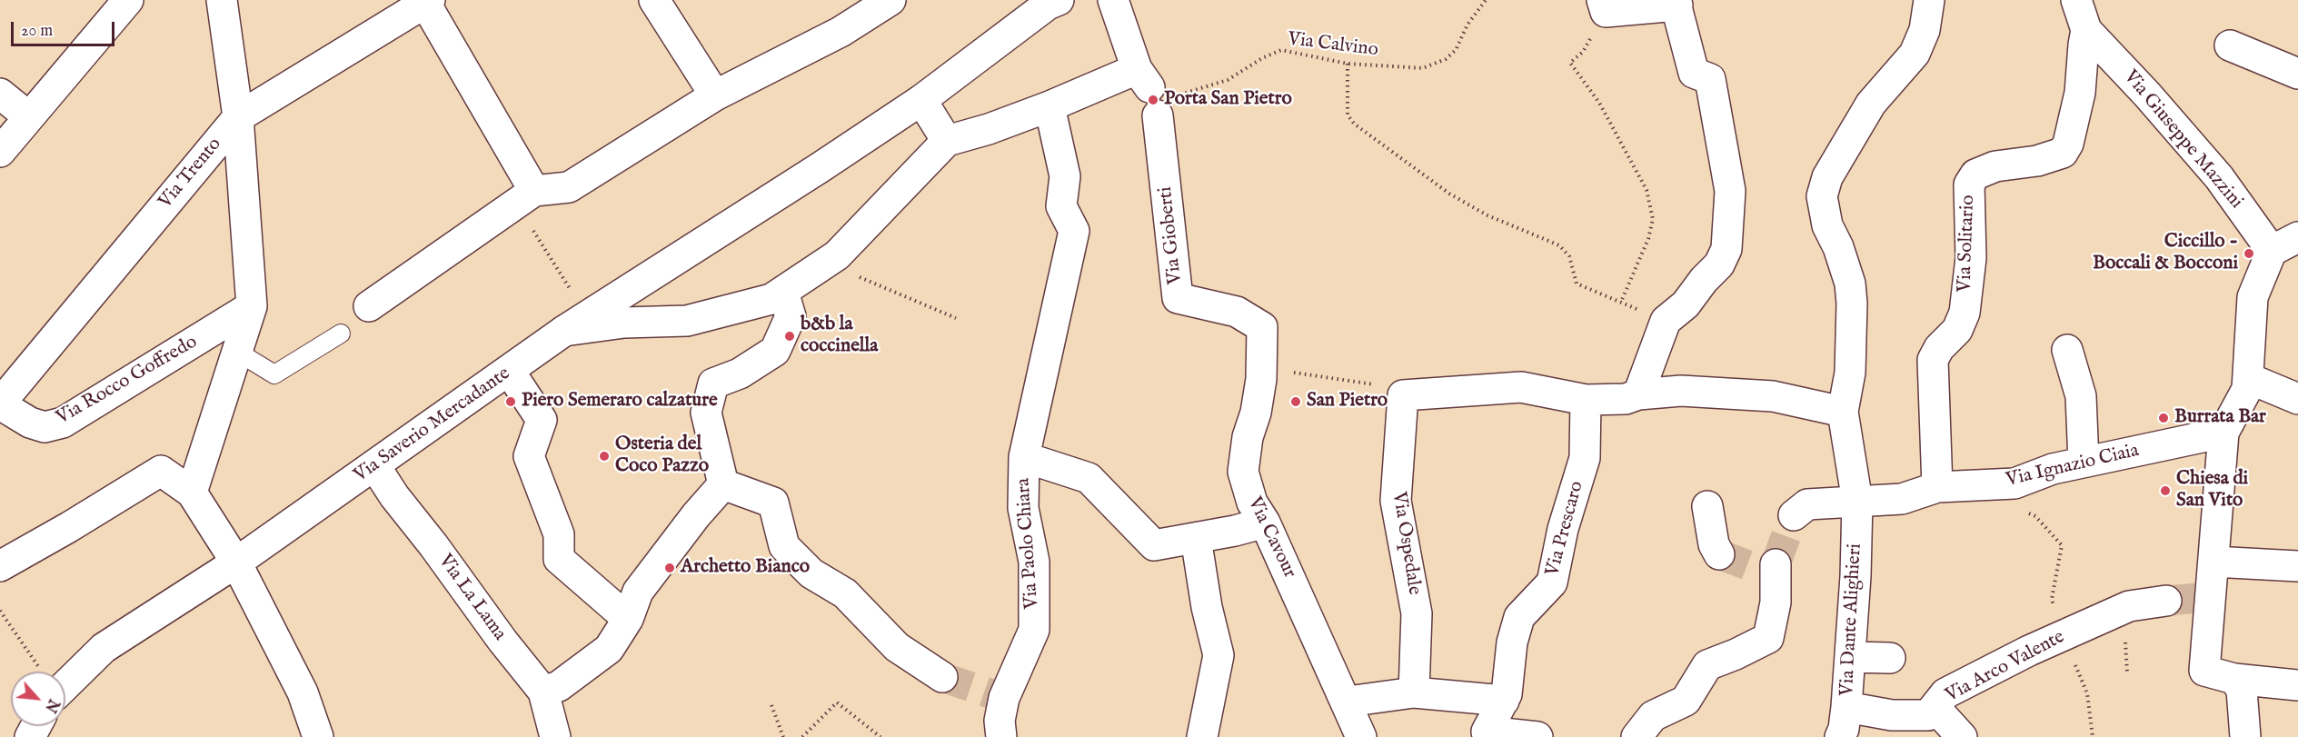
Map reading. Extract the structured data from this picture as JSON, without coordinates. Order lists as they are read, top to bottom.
{
  "streets": {
    "street": [
      "Via Giuseppe Mazzini",
      "Via Trento",
      "Via Gioberti",
      "Via Solitario",
      "Via Rocco Goffredo",
      "Via Saverio Mercadante",
      "Via Ignazio Ciaia",
      "Via Prescaro",
      "Via Cavour",
      "Via Paolo Chiara",
      "Via Ospedale",
      "Via La Lama",
      "Via Dante Alighieri",
      "Via Arco Valente"
    ],
    "path": ["Via Calvino"]
  },
  "crossings": [
    ["Via Calvino", "Via Gioberti"],
    ["Via Giuseppe Mazzini", "Via Solitario"],
    ["Via Trento", "Via Rocco Goffredo"],
    ["Via Gioberti", "Via Cavour"],
    ["Via Solitario", "Via Ignazio Ciaia"],
    ["Via Saverio Mercadante", "Via La Lama"],
    ["Via Ignazio Ciaia", "Via Dante Alighieri"],
    ["Via Dante Alighieri", "Via Arco Valente"]
  ],
  "places": [
    "Porta San Pietro",
    "Ciccillo - Boccali & Bocconi",
    "b&b la coccinella",
    "Piero Semeraro calzature",
    "San Pietro",
    "Burrata Bar",
    "Osteria del Coco Pazzo",
    "Chiesa di San Vito",
    "Archetto Bianco"
  ],
  "scale_bar": "20 m",
  "north": "bottom right"
}
